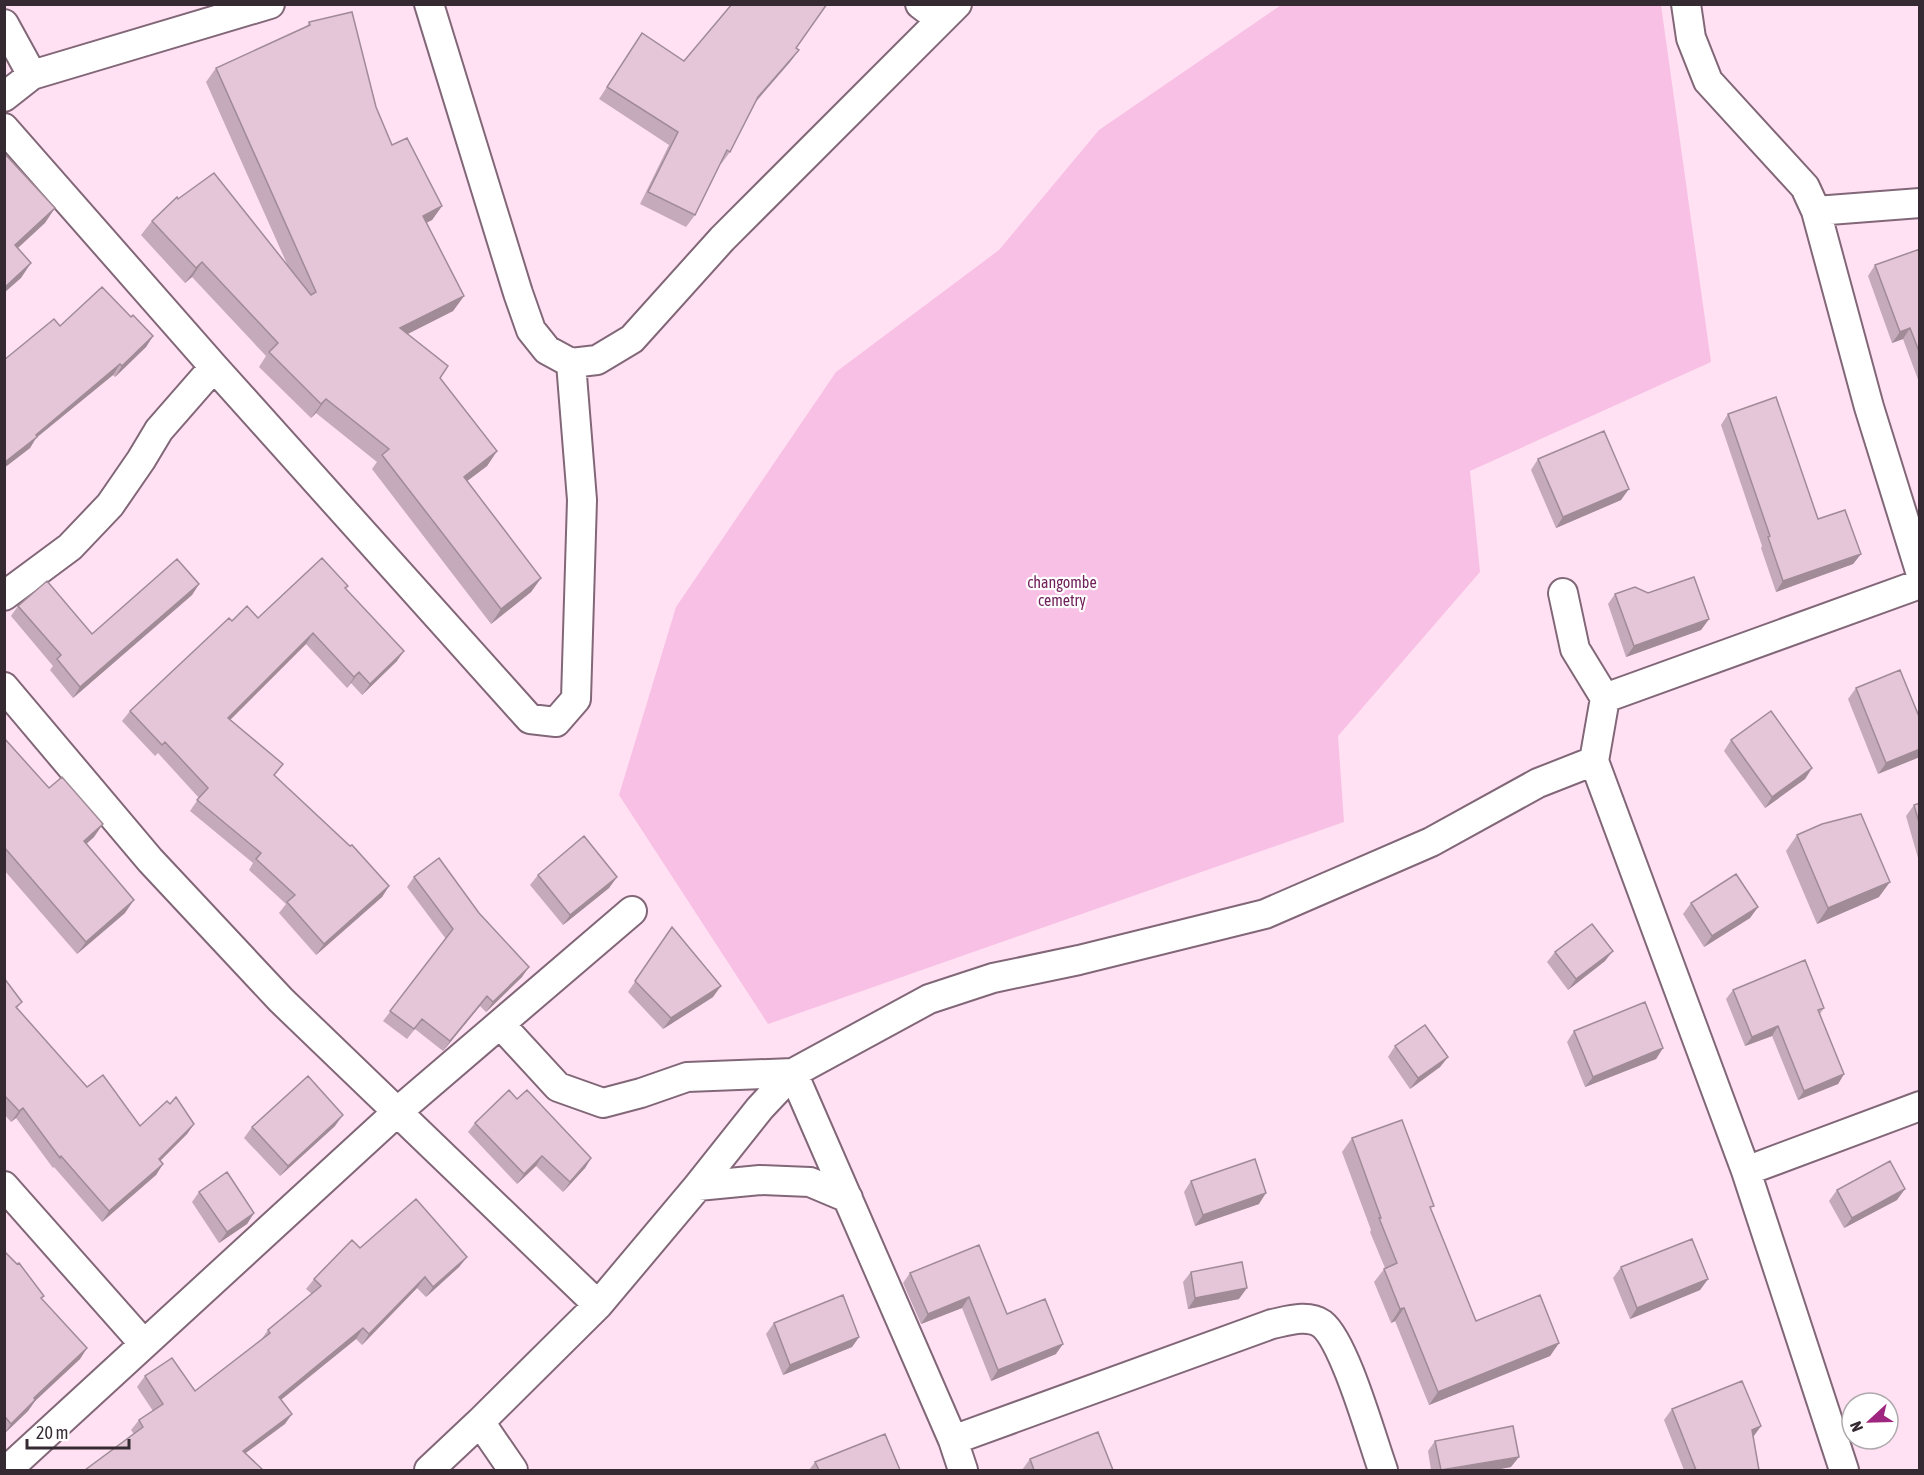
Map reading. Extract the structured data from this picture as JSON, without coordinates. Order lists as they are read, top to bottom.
{
  "parks": ["changombe cemetry"],
  "scale_bar": "20 m",
  "north": "left"
}
